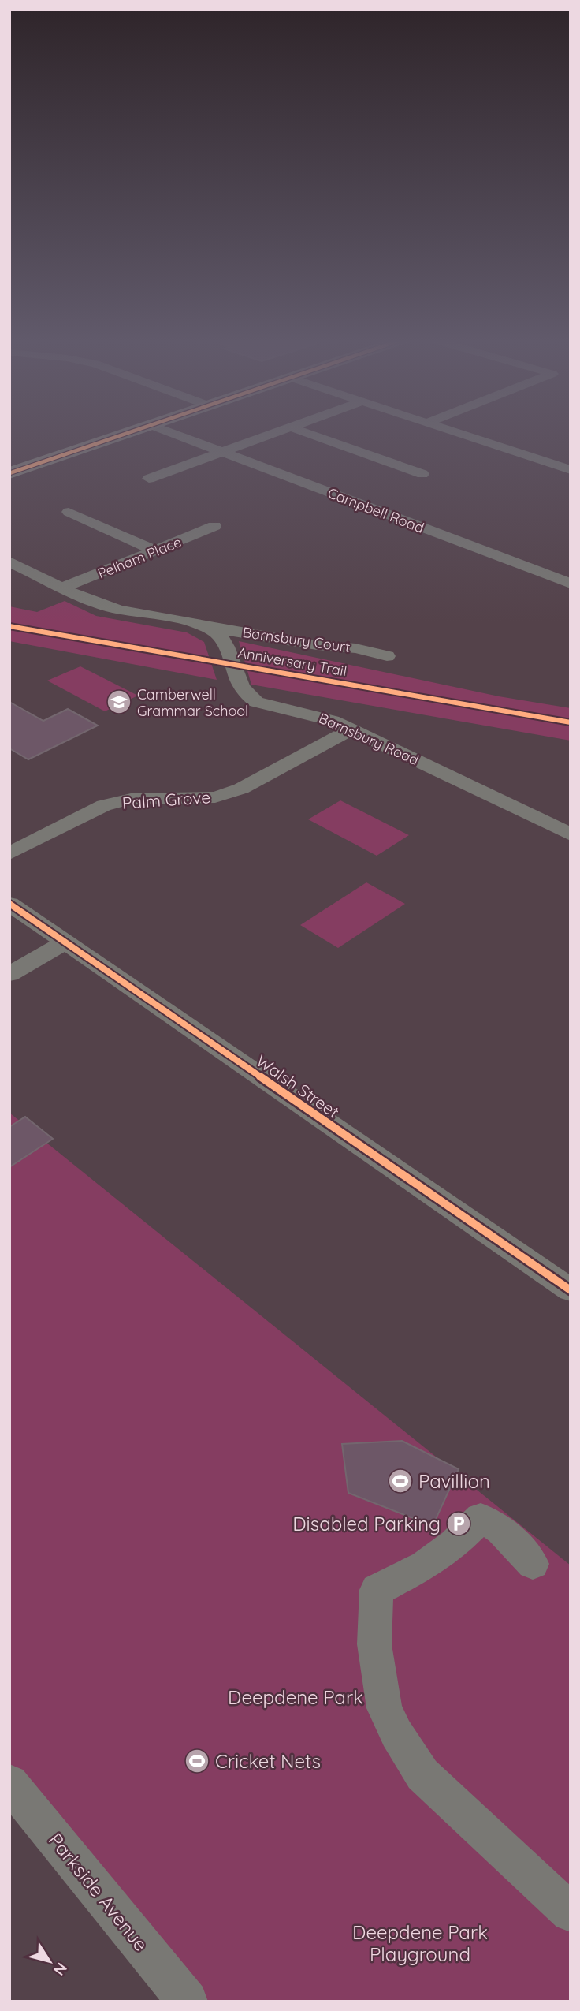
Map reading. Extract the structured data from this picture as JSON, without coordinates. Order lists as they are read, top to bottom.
{
  "streets": {
    "street": [
      "Campbell Road",
      "Pelham Place",
      "Barnsbury Court",
      "Barnsbury Road",
      "Palm Grove",
      "Walsh Street",
      "Parkside Avenue"
    ],
    "cycle path": ["Anniversary Trail"]
  },
  "crossings": [
    ["Pelham Place", "Barnsbury Road"],
    ["Barnsbury Court", "Barnsbury Road"],
    ["Barnsbury Road", "Palm Grove"]
  ],
  "parks": ["Deepdene Park", "Deepdene Park Playground"],
  "places": {
    "school or university": ["Camberwell Grammar School"],
    "sports": ["Pavillion", "Cricket Nets"],
    "parking": ["Disabled Parking"]
  },
  "north": "bottom right"
}
